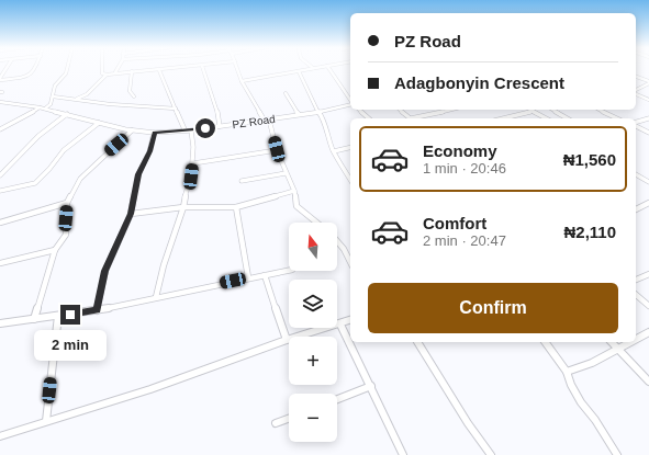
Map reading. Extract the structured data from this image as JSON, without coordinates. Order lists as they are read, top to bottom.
{
  "streets": {
    "street": ["PZ Road"]
  },
  "north": "top",
  "page": {
    "banner": ["PZ Road", "Adagbonyin Crescent"],
    "list": [
      {
        "name": "Economy",
        "note": "1 min · 20:46",
        "value": "₦1,560"
      },
      {
        "name": "Comfort",
        "note": "2 min · 20:47",
        "value": "₦2,110"
      }
    ],
    "map_buttons": ["+", "−"],
    "buttons": "Confirm",
    "bubble": "2 min"
  }
}
